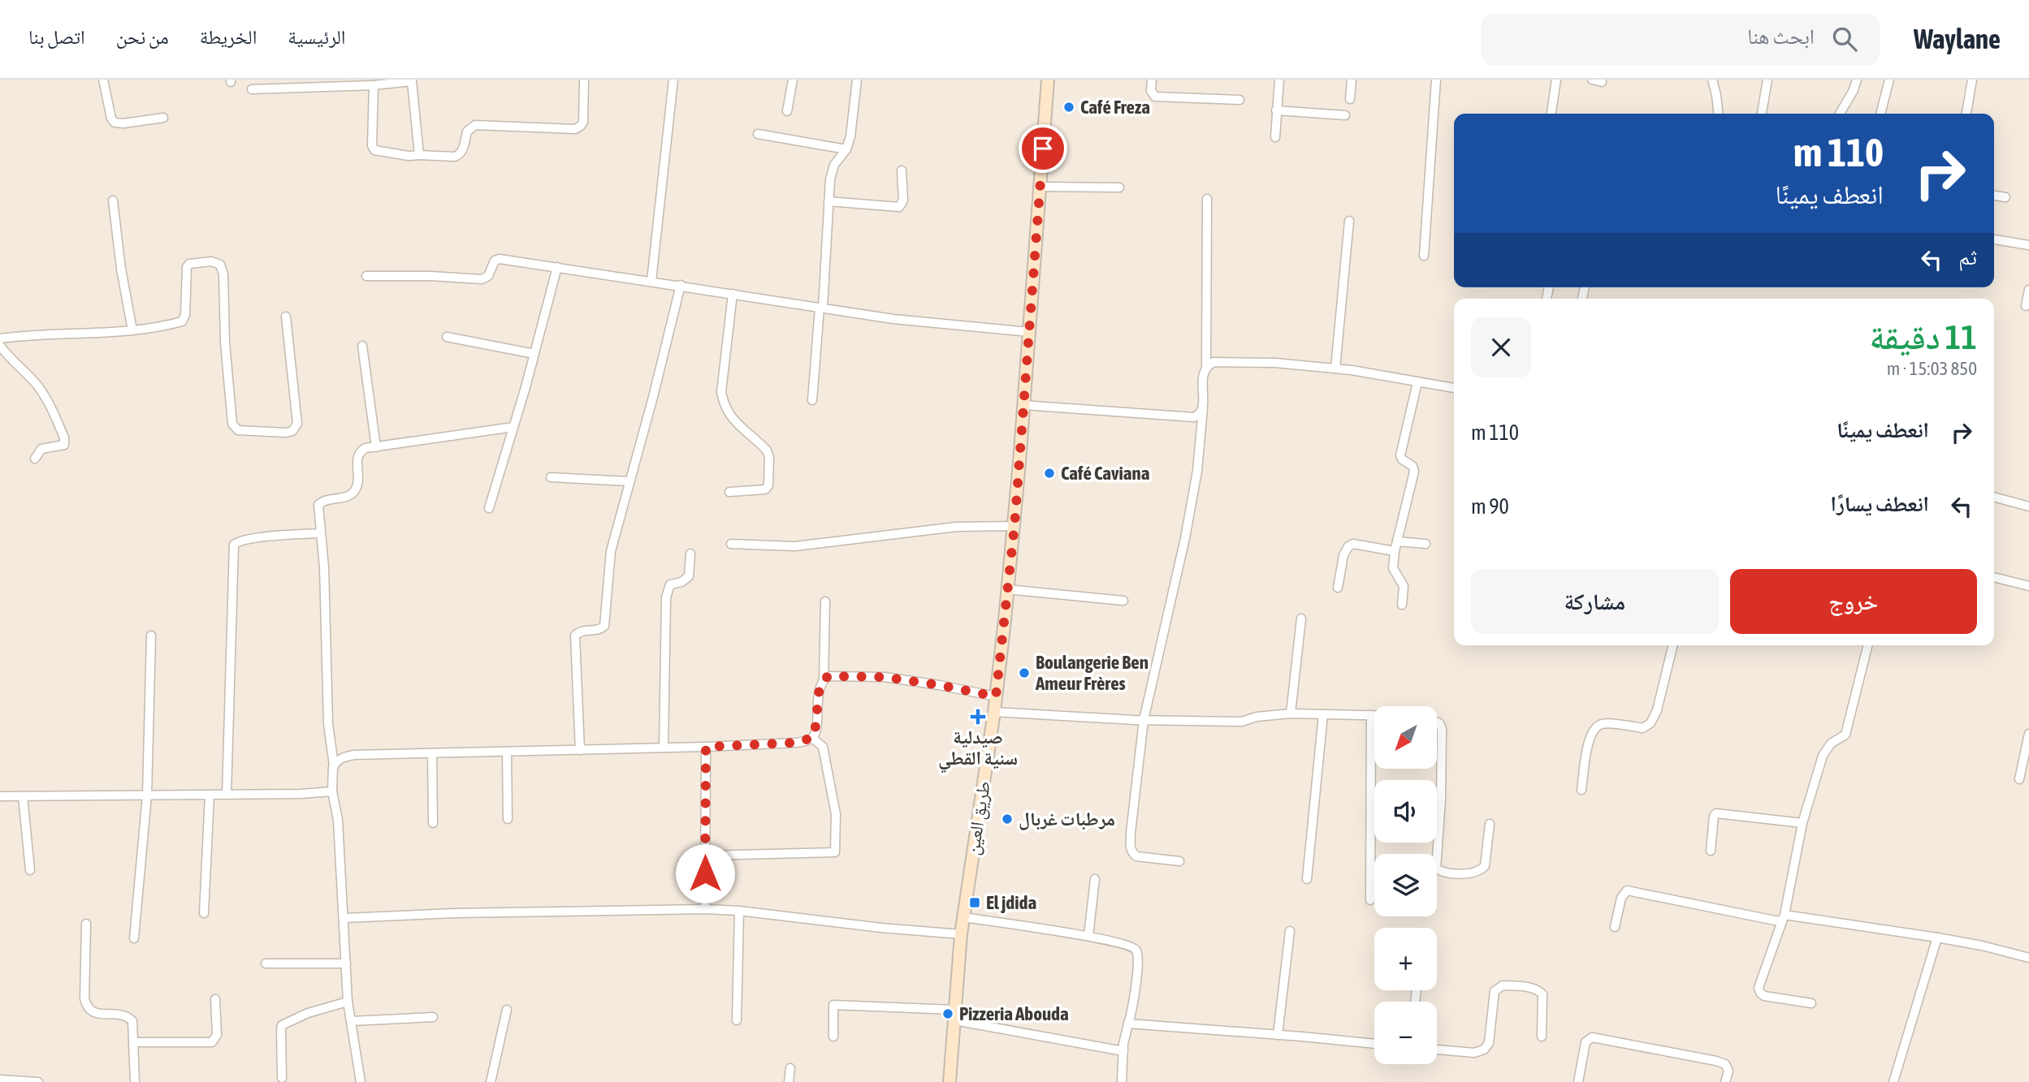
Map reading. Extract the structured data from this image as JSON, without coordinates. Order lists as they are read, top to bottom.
{
  "streets": {
    "main road": ["طريق العين"]
  },
  "places": {
    "other": [
      "Café Freza",
      "Café Caviana",
      "Boulangerie Ben Ameur Frères",
      "مرطبات غربال",
      "Pizzeria Abouda"
    ],
    "health": ["صيدلية سنية القطي"],
    "transit": ["El jdida"]
  },
  "north": "bottom left",
  "page": {
    "header": "Waylane",
    "search": "ابحث هنا",
    "nav": [
      "الرئيسية",
      "الخريطة",
      "من نحن",
      "اتصل بنا"
    ],
    "turn": ["110 m", "انعطف يمينًا"],
    "then": "ثم",
    "heading": ["11 دقيقة", "850 m · 15:03"],
    "list": [
      {
        "name": "انعطف يمينًا",
        "value": "110 m"
      },
      {
        "name": "انعطف يسارًا",
        "value": "90 m"
      }
    ],
    "buttons": ["خروج", "مشاركة"],
    "map_buttons": ["+", "−"]
  }
}
